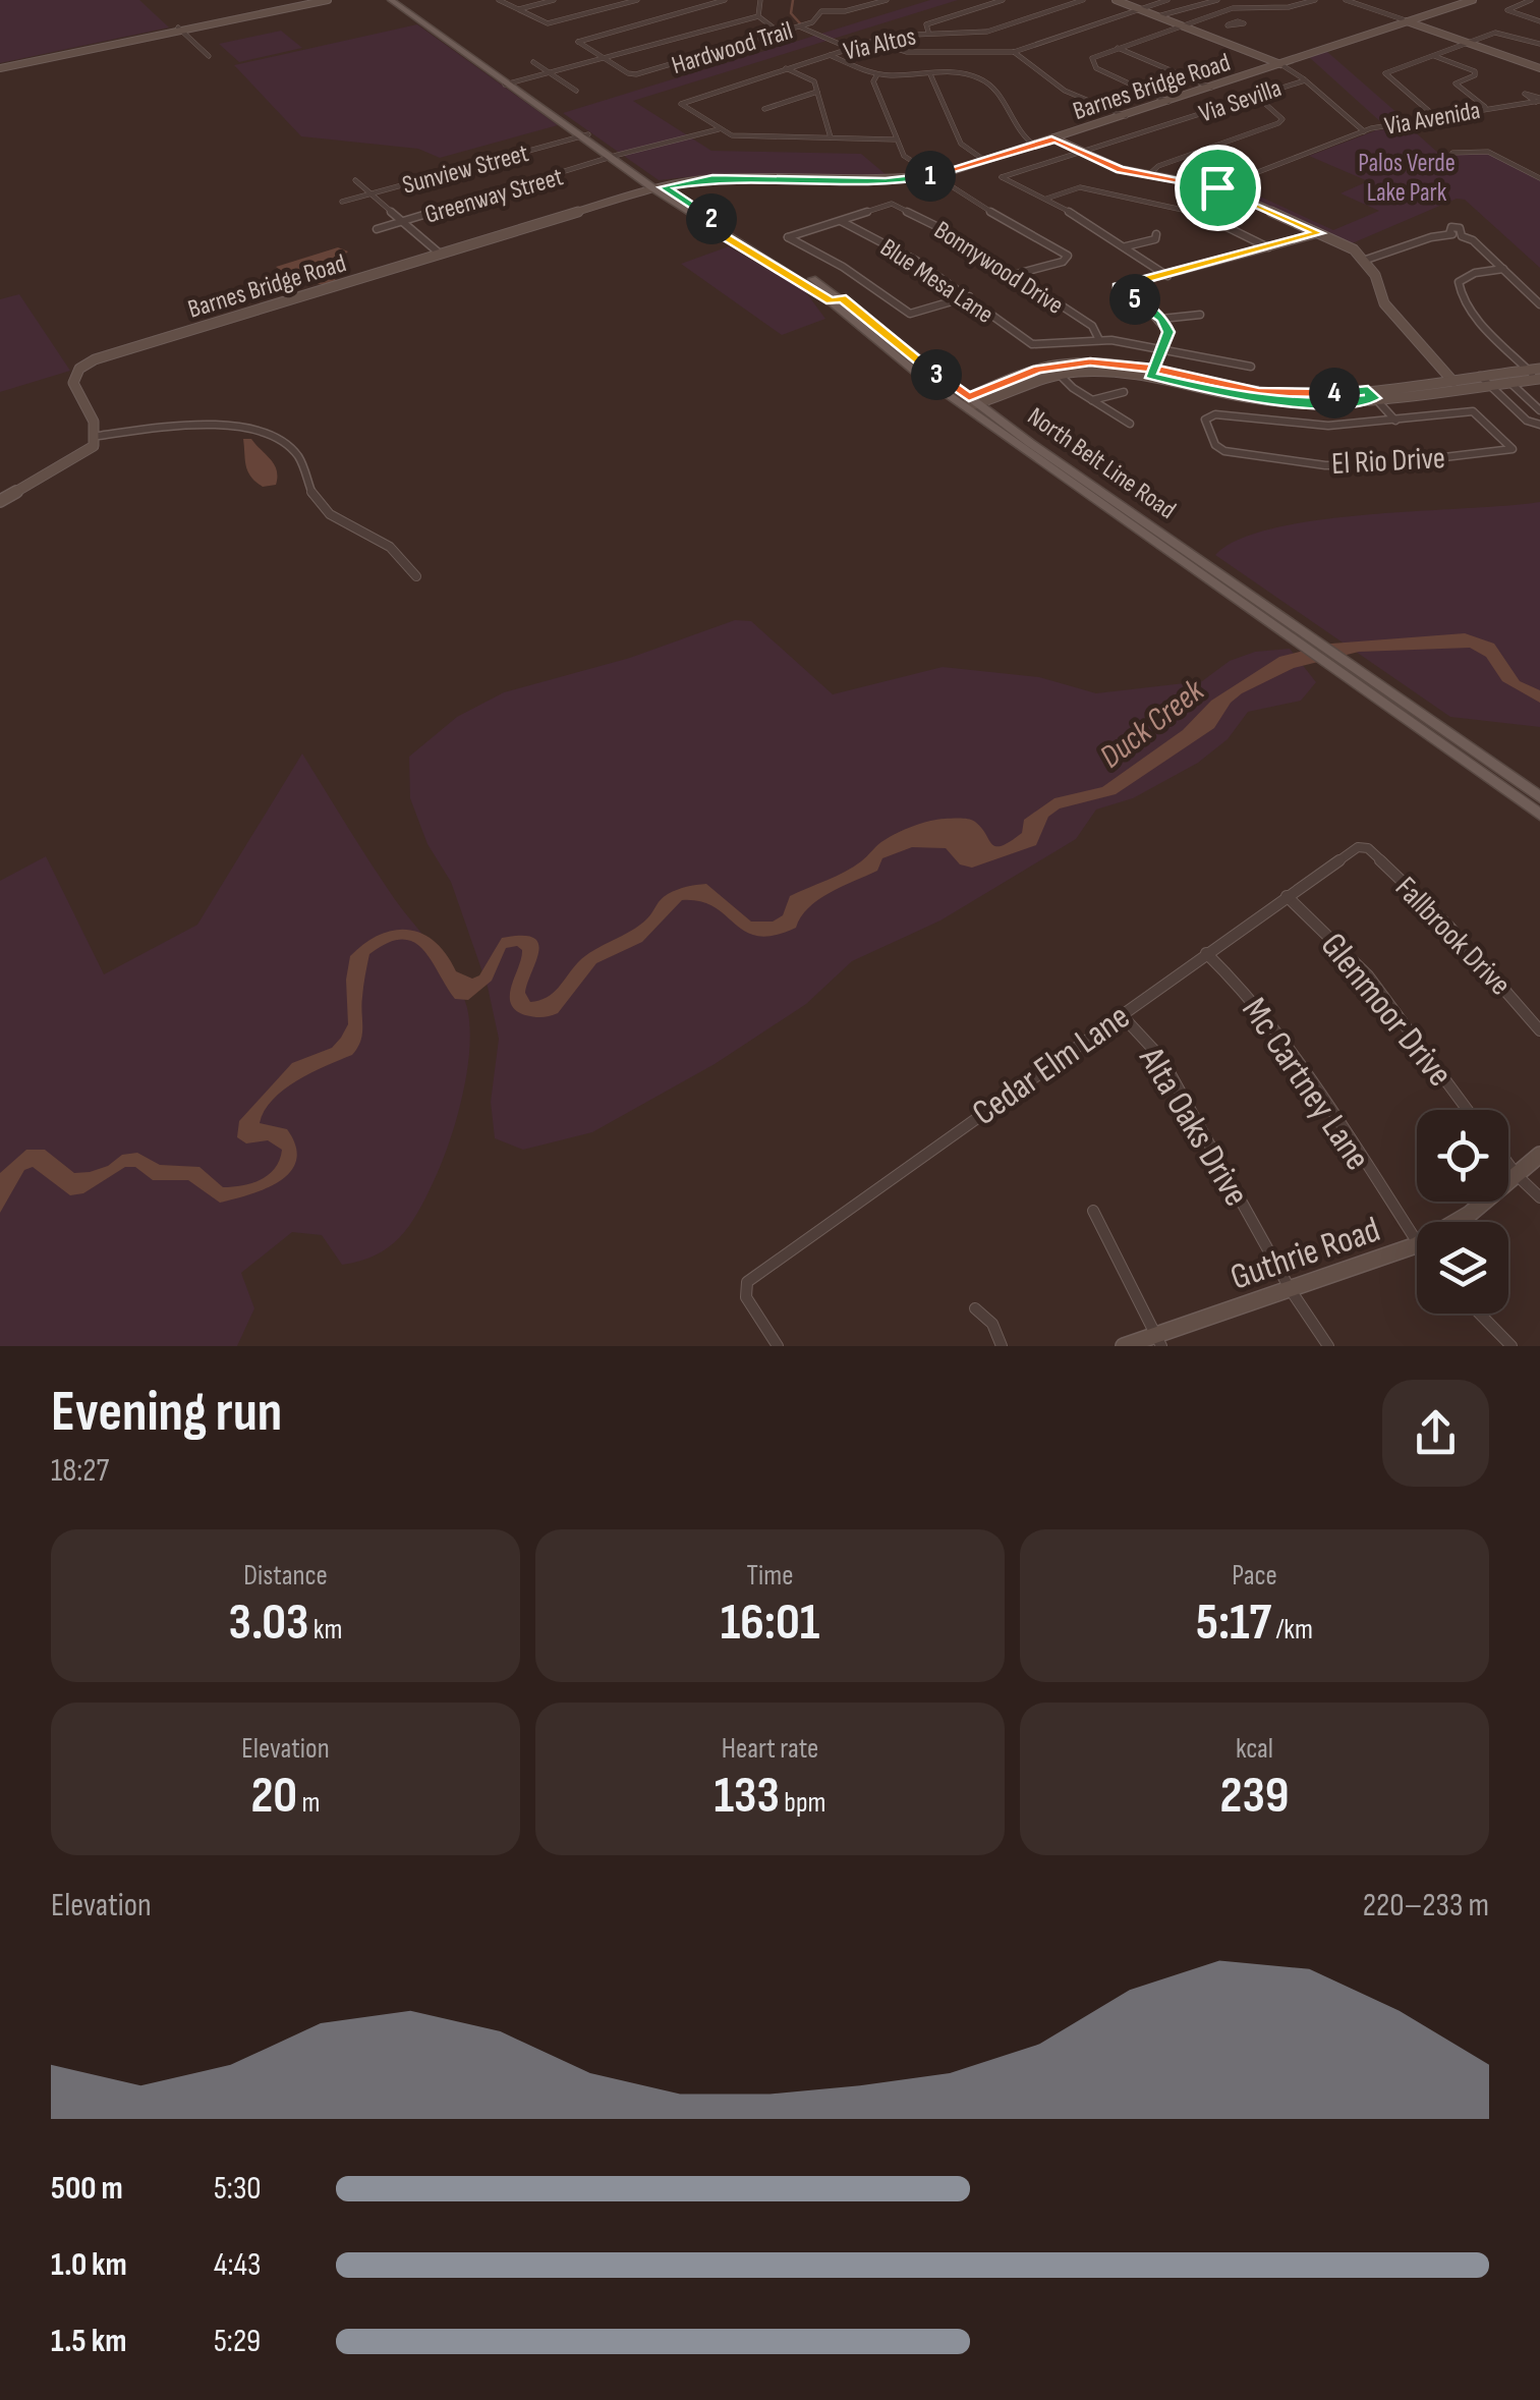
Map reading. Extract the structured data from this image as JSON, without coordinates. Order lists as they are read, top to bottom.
{
  "streets": {
    "main road": ["North Belt Line Road"],
    "street": [
      "Via Altos",
      "Hardwood Trail",
      "Barnes Bridge Road",
      "Via Sevilla",
      "Via Avenida",
      "Sunview Street",
      "Greenway Street",
      "Bonnywood Drive",
      "Blue Mesa Lane",
      "El Rio Drive",
      "Fallbrook Drive",
      "Glenmoor Drive",
      "Cedar Elm Lane",
      "Mc Cartney Lane",
      "Alta Oaks Drive",
      "Guthrie Road"
    ]
  },
  "crossings": [
    ["Via Altos", "Greenway Street"],
    ["Barnes Bridge Road", "North Belt Line Road"],
    ["Sunview Street", "North Belt Line Road"],
    ["Greenway Street", "North Belt Line Road"],
    ["Bonnywood Drive", "Blue Mesa Lane"],
    ["Fallbrook Drive", "Cedar Elm Lane"],
    ["Glenmoor Drive", "Cedar Elm Lane"],
    ["Cedar Elm Lane", "Mc Cartney Lane"],
    ["Cedar Elm Lane", "Alta Oaks Drive"],
    ["Mc Cartney Lane", "Guthrie Road"],
    ["Alta Oaks Drive", "Guthrie Road"]
  ],
  "water": ["Duck Creek"],
  "parks": ["Palos Verde Lake Park"],
  "page": {
    "pins": [
      "1",
      "2",
      "5",
      "3",
      "4"
    ],
    "heading": ["Evening run", "18:27"],
    "stats": [
      ["Distance", "3.03 km"],
      ["Time", "16:01"],
      ["Pace", "5:17 /km"],
      ["Elevation", "20 m"],
      ["Heart rate", "133 bpm"],
      ["kcal", "239"]
    ],
    "chart": ["Elevation", "220–233 m"],
    "list": [
      {
        "name": "500 m",
        "note": "5:30"
      },
      {
        "name": "1.0 km",
        "note": "4:43"
      },
      {
        "name": "1.5 km",
        "note": "5:29"
      }
    ]
  }
}
